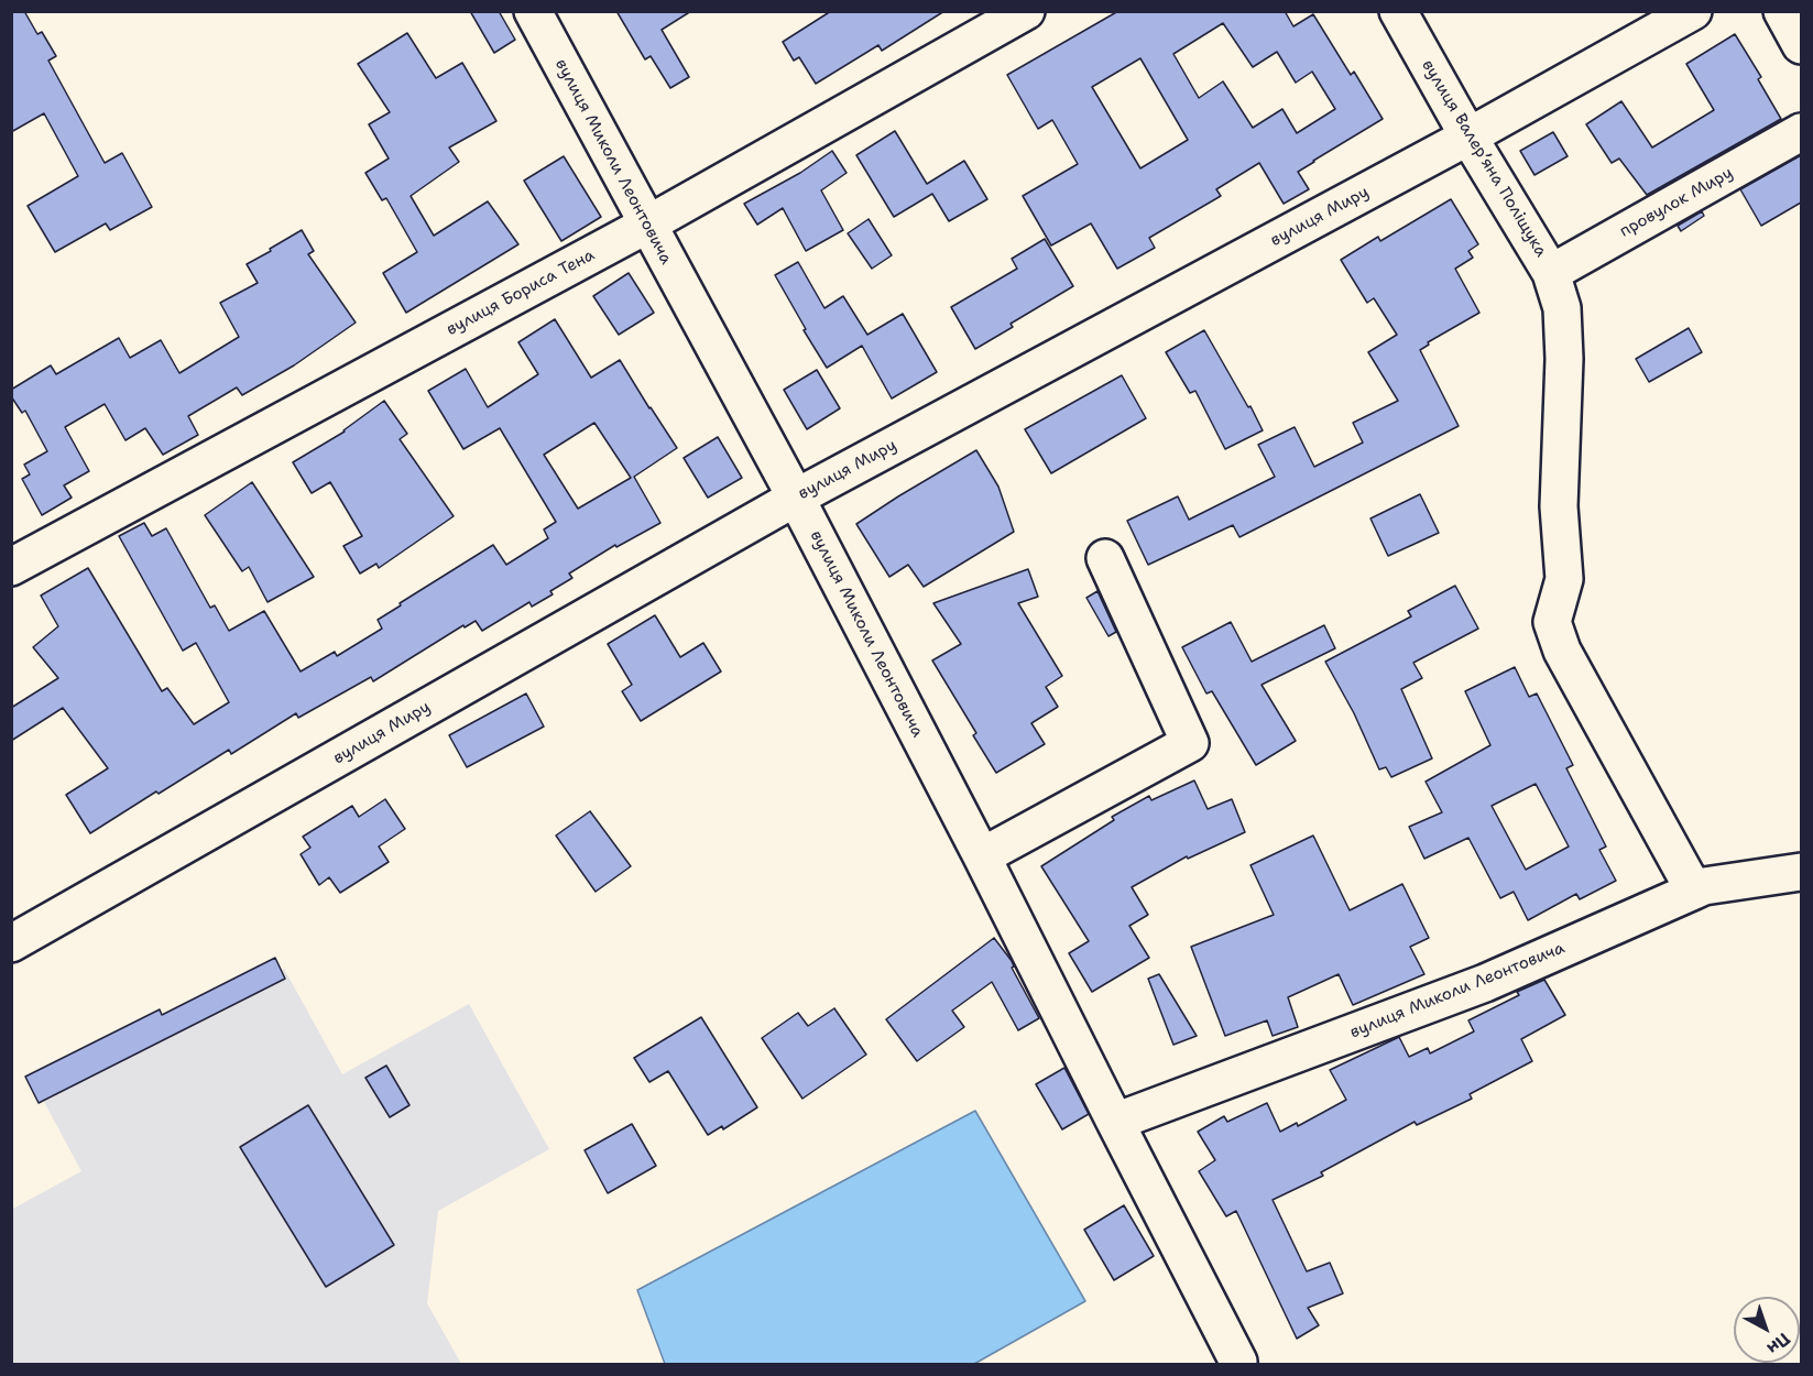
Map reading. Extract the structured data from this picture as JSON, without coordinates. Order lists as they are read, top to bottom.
{
  "streets": {
    "street": [
      "вулиця Валерʼяна Поліщука",
      "вулиця Миколи Леонтовича",
      "провулок Миру",
      "вулиця Миру",
      "вулиця Бориса Тена"
    ]
  },
  "crossings": [
    ["вулиця Валерʼяна Поліщука", "вулиця Миколи Леонтовича"],
    ["вулиця Валерʼяна Поліщука", "провулок Миру"],
    ["вулиця Валерʼяна Поліщука", "вулиця Миру"],
    ["вулиця Миколи Леонтовича", "вулиця Миру"],
    ["вулиця Миколи Леонтовича", "вулиця Бориса Тена"]
  ],
  "north": "bottom right"
}
